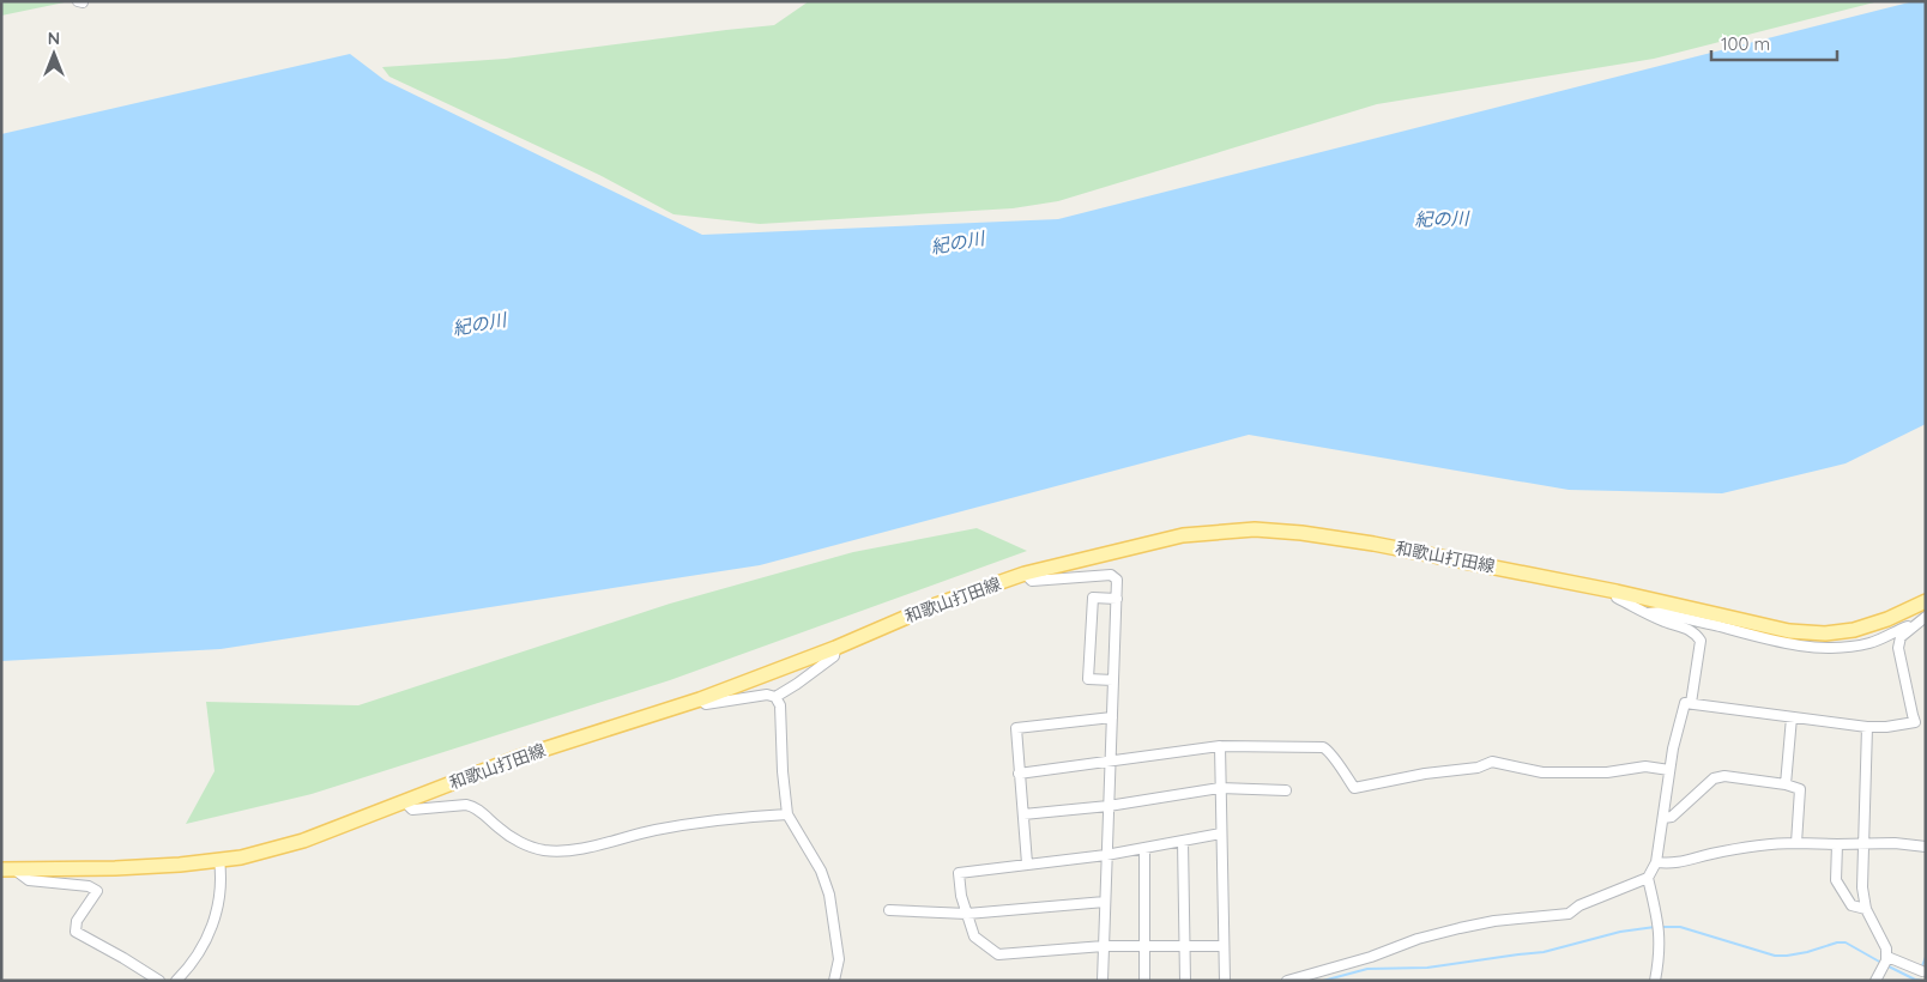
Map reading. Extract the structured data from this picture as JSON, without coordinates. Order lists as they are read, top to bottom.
{
  "streets": {
    "main road": ["和歌山打田線"]
  },
  "water": ["紀の川"],
  "scale_bar": "100 m",
  "north": "top"
}
